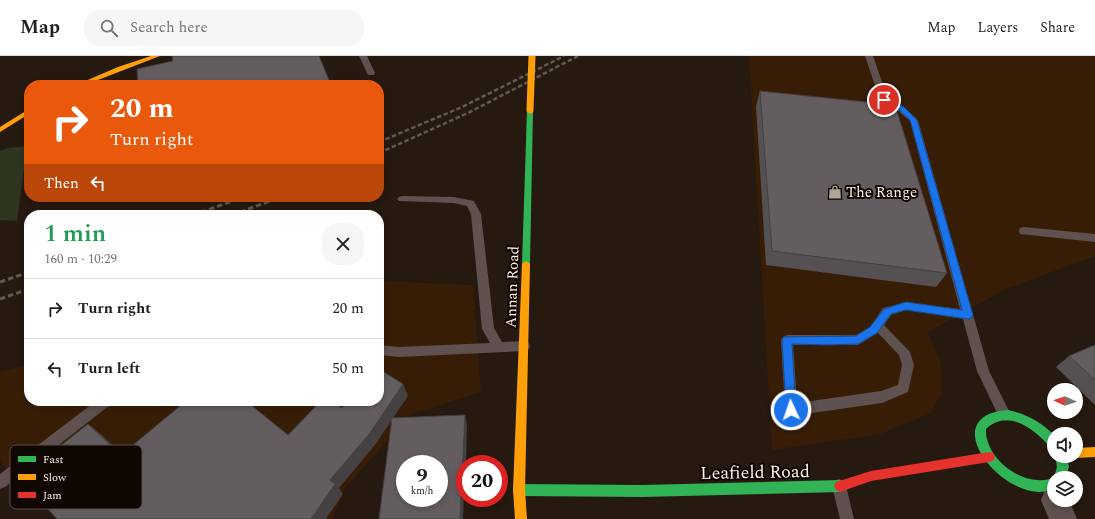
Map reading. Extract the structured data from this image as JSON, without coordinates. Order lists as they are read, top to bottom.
{
  "streets": {
    "street": ["Annan Road", "Leafield Road"]
  },
  "crossings": [
    ["Annan Road", "Leafield Road"]
  ],
  "places": {
    "shop": ["The Range"]
  },
  "legend": ["Fast", "Slow", "Jam"],
  "north": "left",
  "page": {
    "header": "Map",
    "search": "Search here",
    "nav": ["Map", "Layers", "Share"],
    "turn": ["20 m", "Turn right"],
    "then": "Then",
    "heading": ["1 min", "160 m · 10:29"],
    "list": [
      {
        "name": "Turn right",
        "value": "20 m"
      },
      {
        "name": "Turn left",
        "value": "50 m"
      }
    ],
    "speed": "9 km/h",
    "limit": "20"
  }
}
